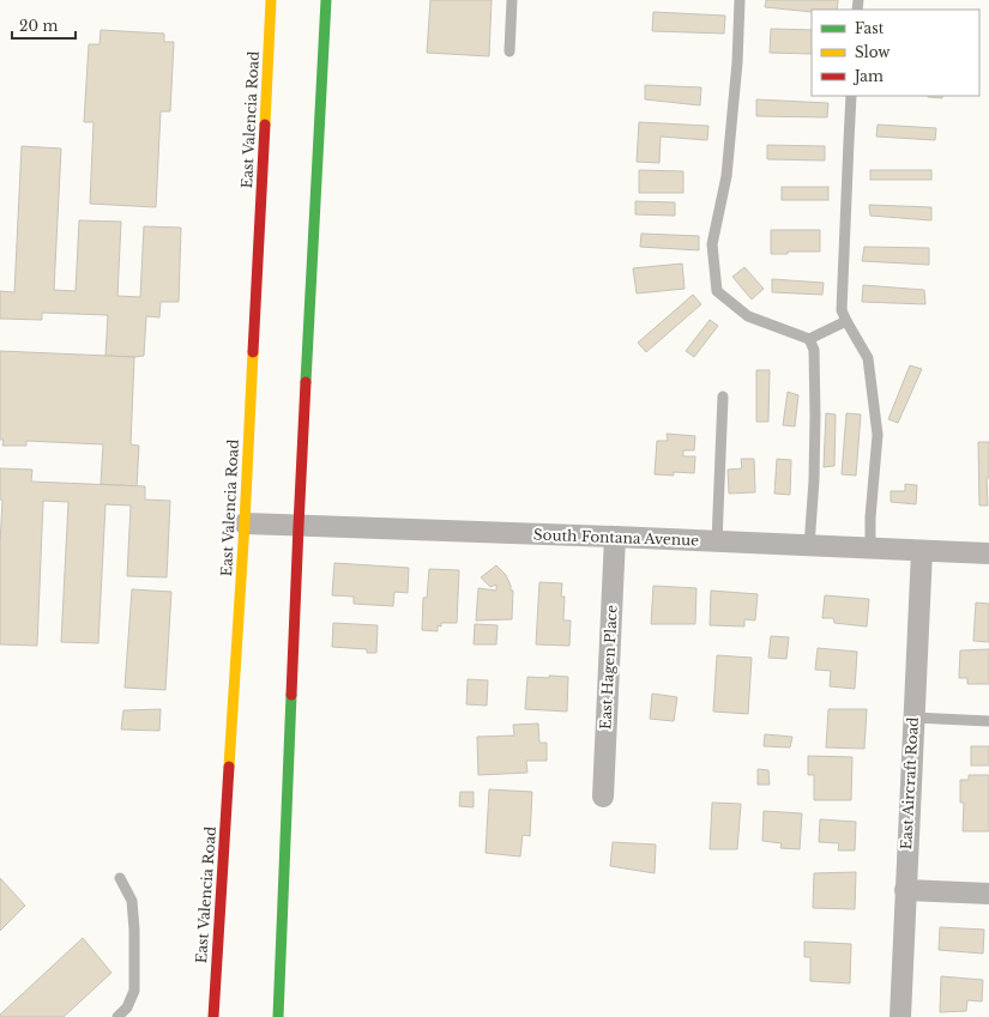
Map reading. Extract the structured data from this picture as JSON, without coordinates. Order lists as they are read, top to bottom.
{
  "streets": {
    "main road": ["East Valencia Road"],
    "street": ["South Fontana Avenue", "East Hagen Place", "East Aircraft Road"]
  },
  "crossings": [
    ["East Valencia Road", "South Fontana Avenue"],
    ["South Fontana Avenue", "East Hagen Place"],
    ["South Fontana Avenue", "East Aircraft Road"]
  ],
  "legend": ["Fast", "Slow", "Jam"],
  "scale_bar": "20 m"
}
